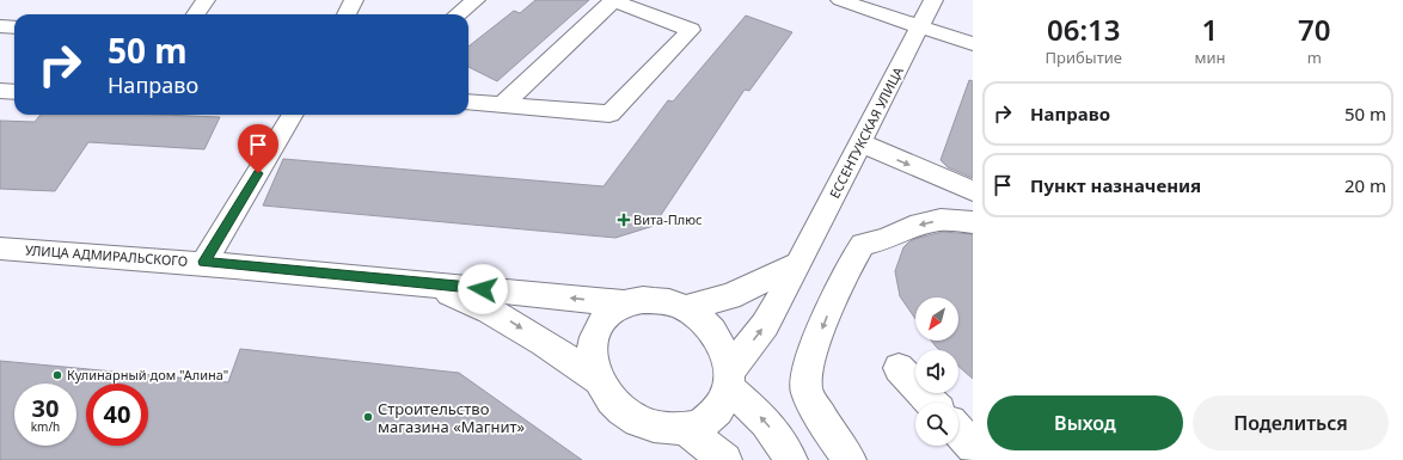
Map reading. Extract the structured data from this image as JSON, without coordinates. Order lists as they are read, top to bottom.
{
  "streets": {
    "street": ["ЕССЕНТУКСКАЯ УЛИЦА", "УЛИЦА АДМИРАЛЬСКОГО"]
  },
  "crossings": [
    ["ЕССЕНТУКСКАЯ УЛИЦА", "УЛИЦА АДМИРАЛЬСКОГО"]
  ],
  "places": {
    "health": ["Вита-Плюс"],
    "other": ["Кулинарный дом \"Алина\"", "Строительство магазина «Магнит»"]
  },
  "north": "bottom left",
  "page": {
    "eta": [
      "06:13",
      "Прибытие",
      "1",
      "мин",
      "70",
      "m"
    ],
    "turn": ["50 m", "Направо"],
    "list": [
      {
        "name": "Направо",
        "value": "50 m"
      },
      {
        "name": "Пункт назначения",
        "value": "20 m"
      }
    ],
    "speed": "30 km/h",
    "limit": "40",
    "buttons": ["Выход", "Поделиться"]
  }
}
